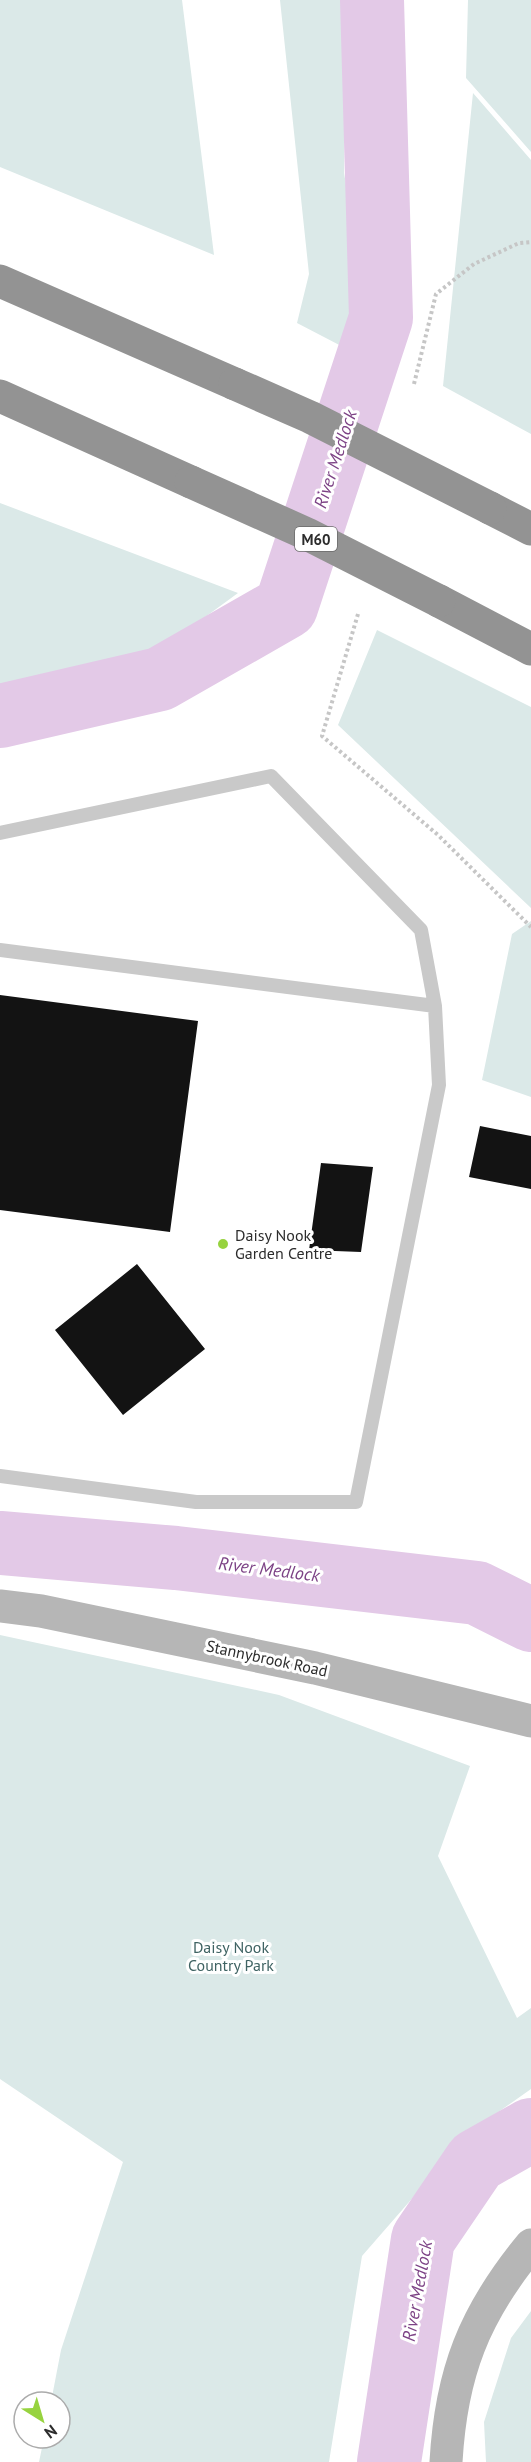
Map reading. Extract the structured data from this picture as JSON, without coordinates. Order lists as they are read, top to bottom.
{
  "streets": {
    "highway": ["M60"],
    "street": ["Stannybrook Road"]
  },
  "water": ["River Medlock"],
  "parks": ["Daisy Nook Country Park"],
  "places": ["Daisy Nook Garden Centre"],
  "north": "bottom right"
}
